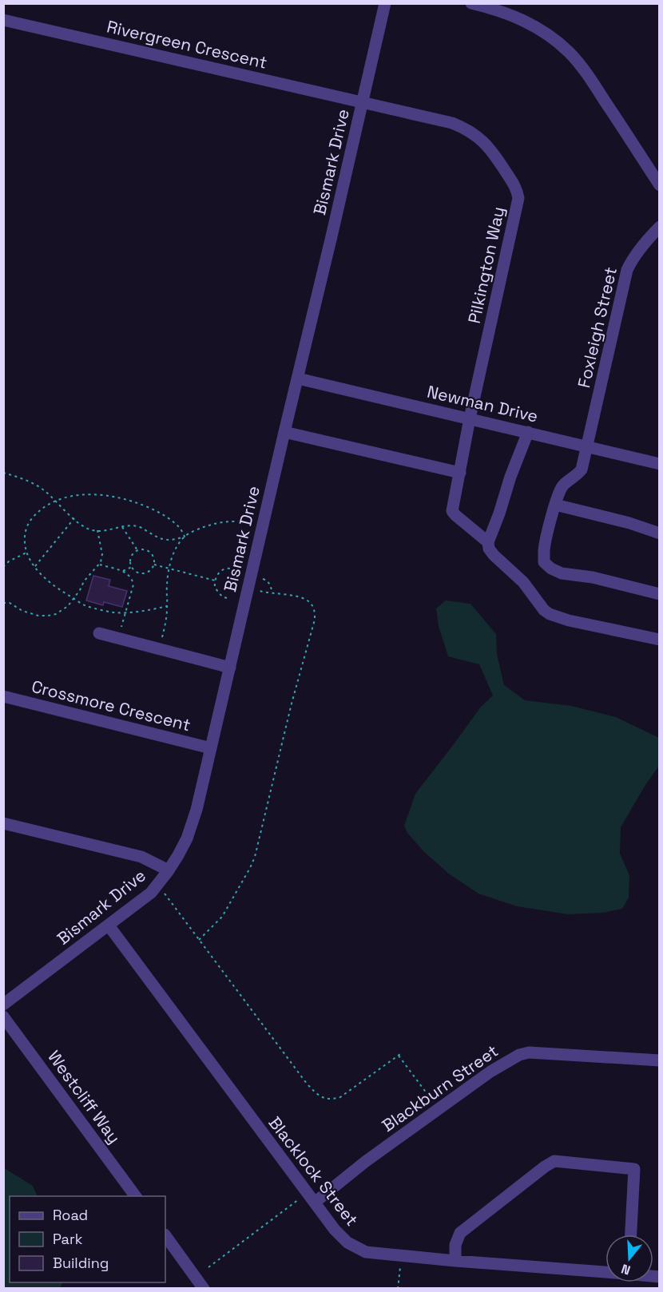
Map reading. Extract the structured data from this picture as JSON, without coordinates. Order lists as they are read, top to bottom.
{
  "streets": {
    "street": [
      "Rivergreen Crescent",
      "Bismark Drive",
      "Pilkington Way",
      "Foxleigh Street",
      "Newman Drive",
      "Crossmore Crescent",
      "Blackburn Street",
      "Westcliff Way",
      "Blacklock Street"
    ]
  },
  "crossings": [
    ["Rivergreen Crescent", "Bismark Drive"],
    ["Rivergreen Crescent", "Pilkington Way"],
    ["Bismark Drive", "Pilkington Way"],
    ["Bismark Drive", "Newman Drive"],
    ["Bismark Drive", "Crossmore Crescent"],
    ["Bismark Drive", "Blacklock Street"],
    ["Pilkington Way", "Newman Drive"],
    ["Foxleigh Street", "Newman Drive"],
    ["Blackburn Street", "Blacklock Street"]
  ],
  "legend": ["Road", "Park", "Building"],
  "north": "bottom"
}
